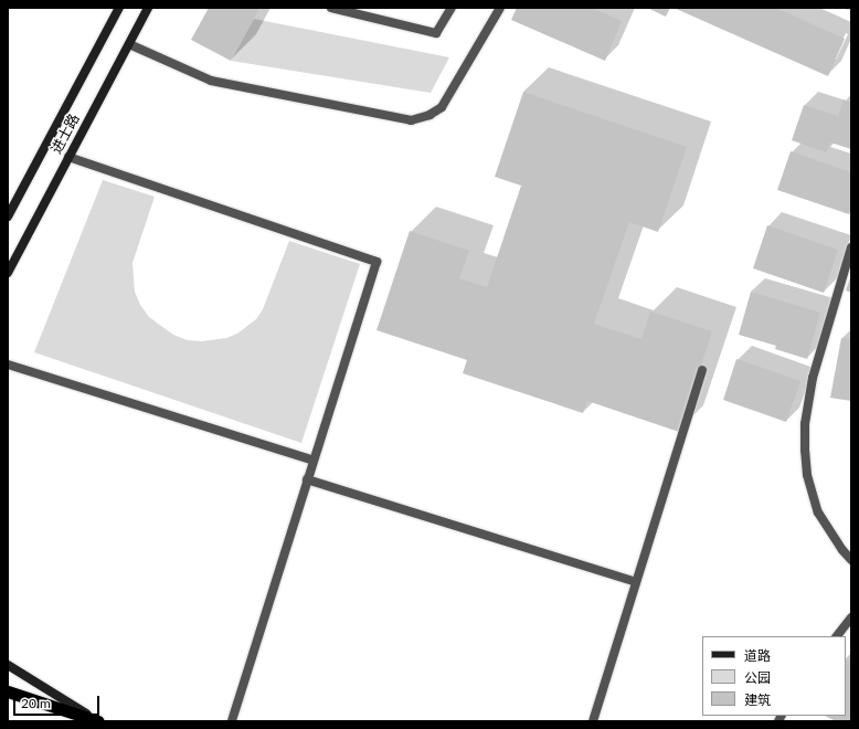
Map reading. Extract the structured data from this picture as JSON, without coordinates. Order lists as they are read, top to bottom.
{
  "streets": {
    "main road": ["进士路"]
  },
  "legend": ["道路", "公园", "建筑"],
  "scale_bar": "20 m"
}
